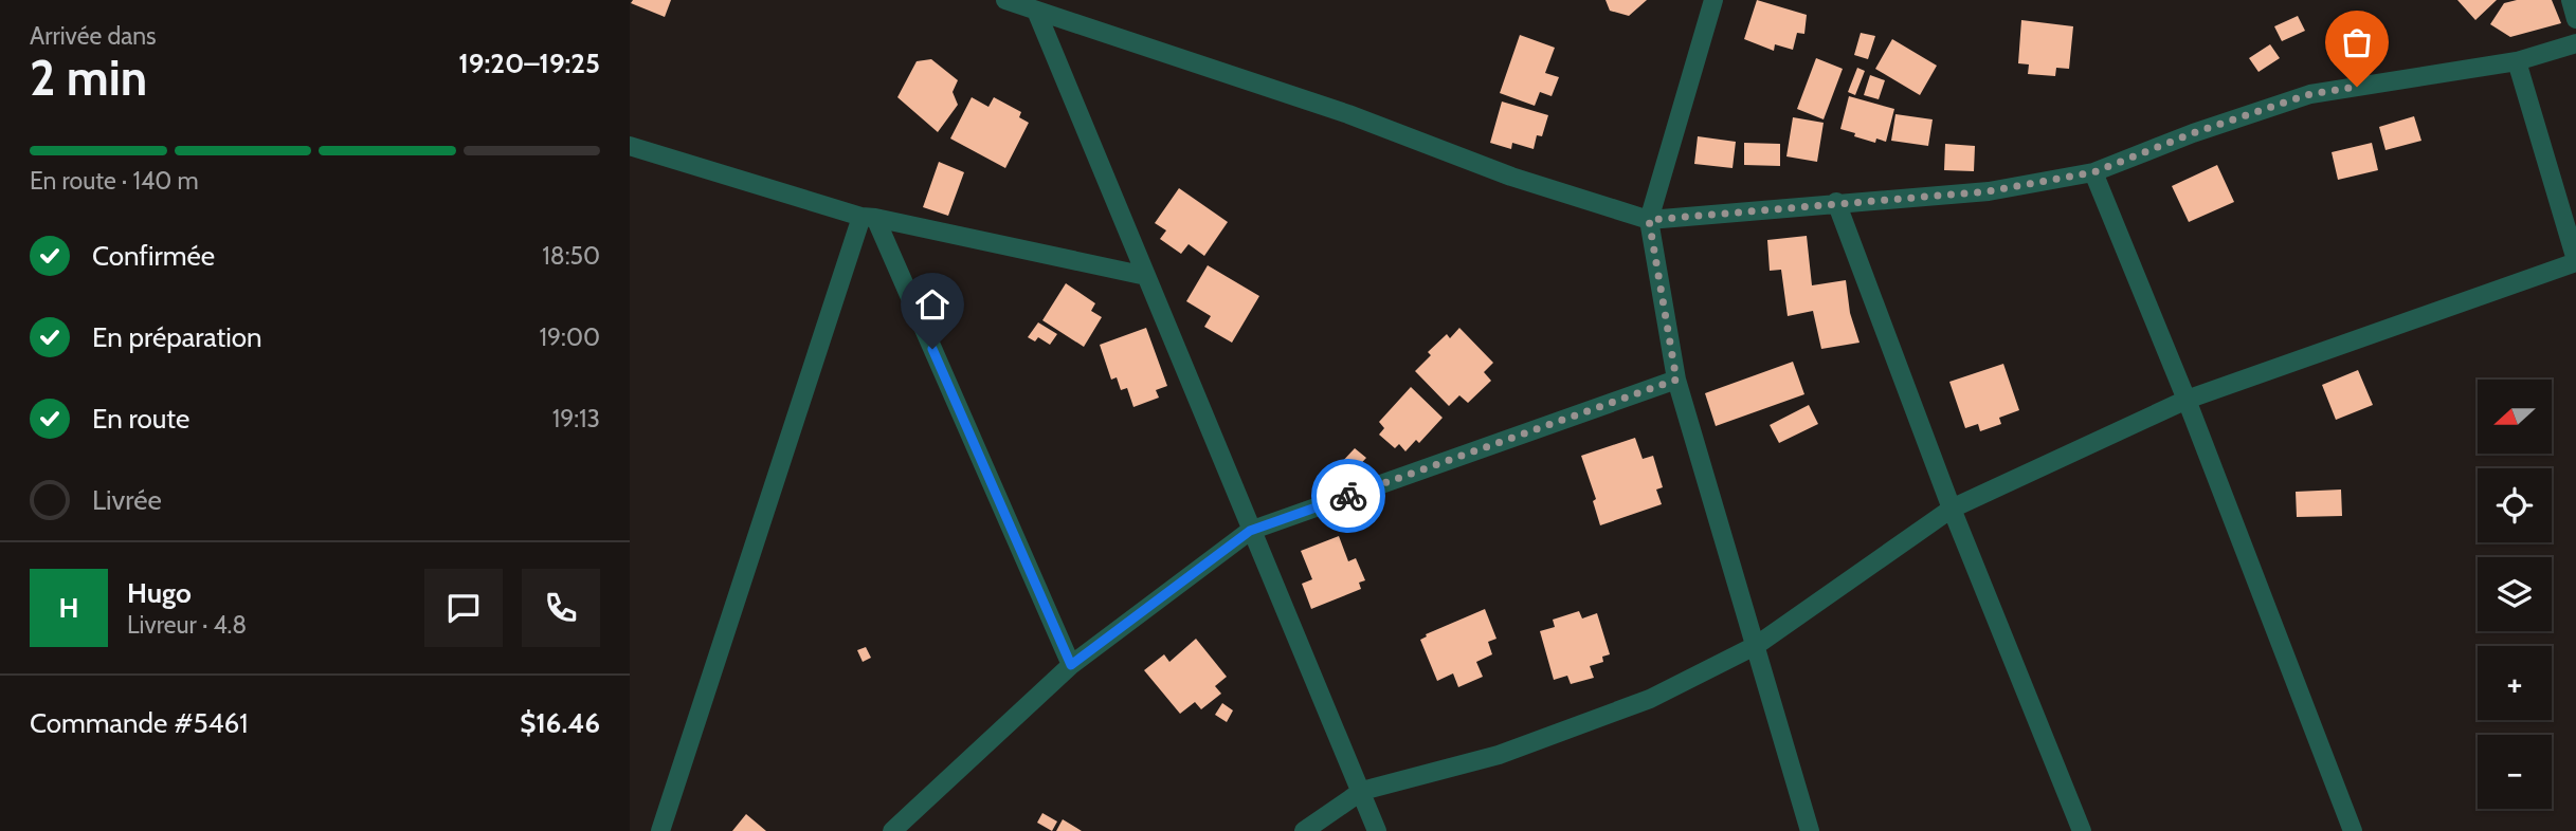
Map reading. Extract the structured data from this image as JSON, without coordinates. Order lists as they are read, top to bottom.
{
  "north": "left",
  "page": {
    "heading": ["2 min", "Arrivée dans", "19:20–19:25"],
    "panel": [
      "Hugo",
      "Livreur · 4.8",
      "Commande #5461",
      "$16.46"
    ],
    "bar": "En route · 140 m",
    "list": [
      ["Confirmée", "18:50"],
      ["En préparation", "19:00"],
      ["En route", "19:13"],
      "Livrée"
    ],
    "map_buttons": ["+", "−"],
    "round": "H"
  }
}
